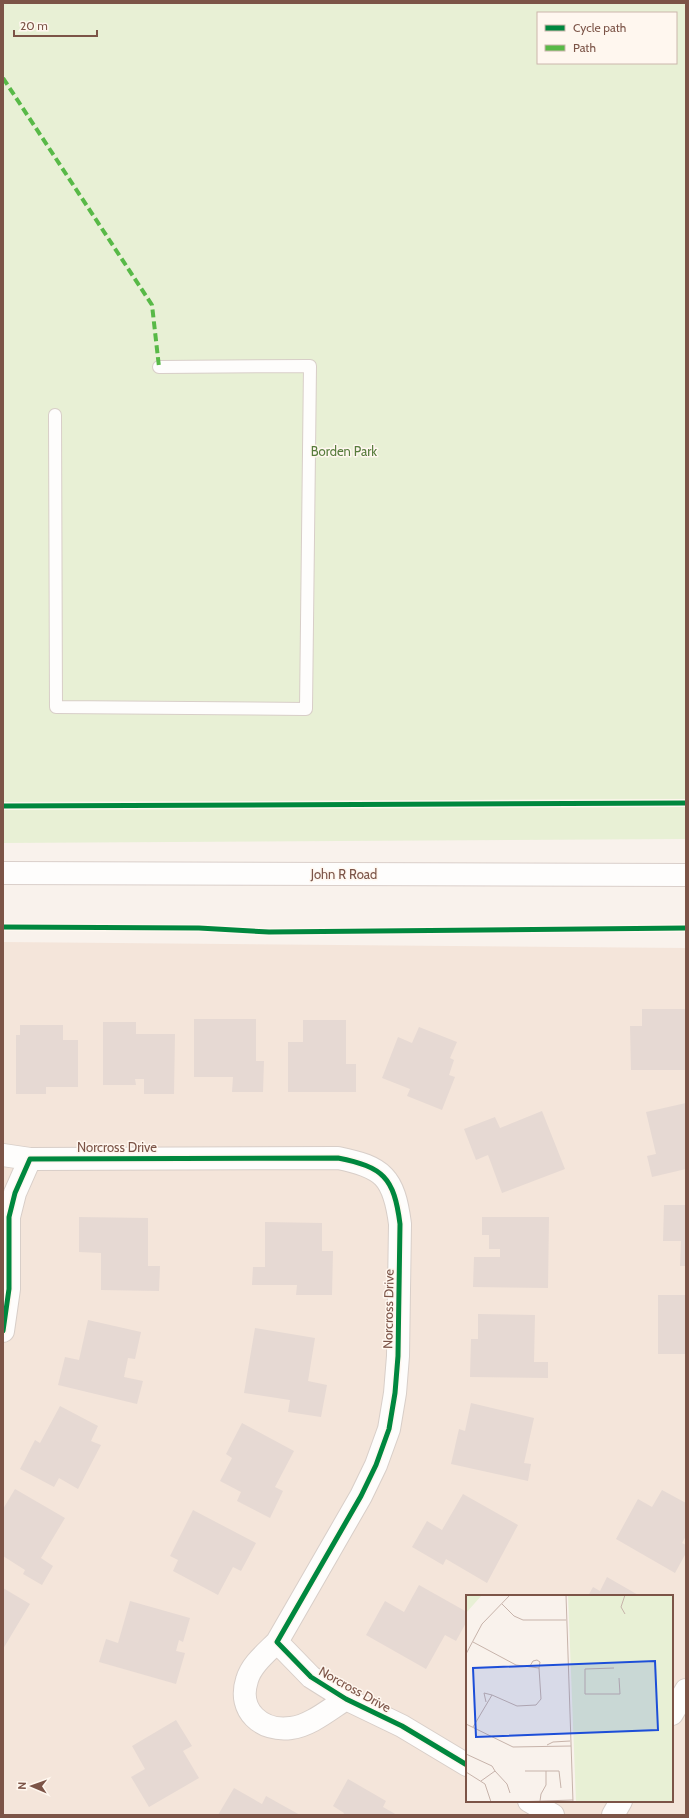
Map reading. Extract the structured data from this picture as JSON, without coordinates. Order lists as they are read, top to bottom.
{
  "streets": {
    "street": ["John R Road", "Norcross Drive"]
  },
  "parks": ["Borden Park"],
  "legend": ["Cycle path", "Path"],
  "scale_bar": "20 m",
  "north": "left"
}
